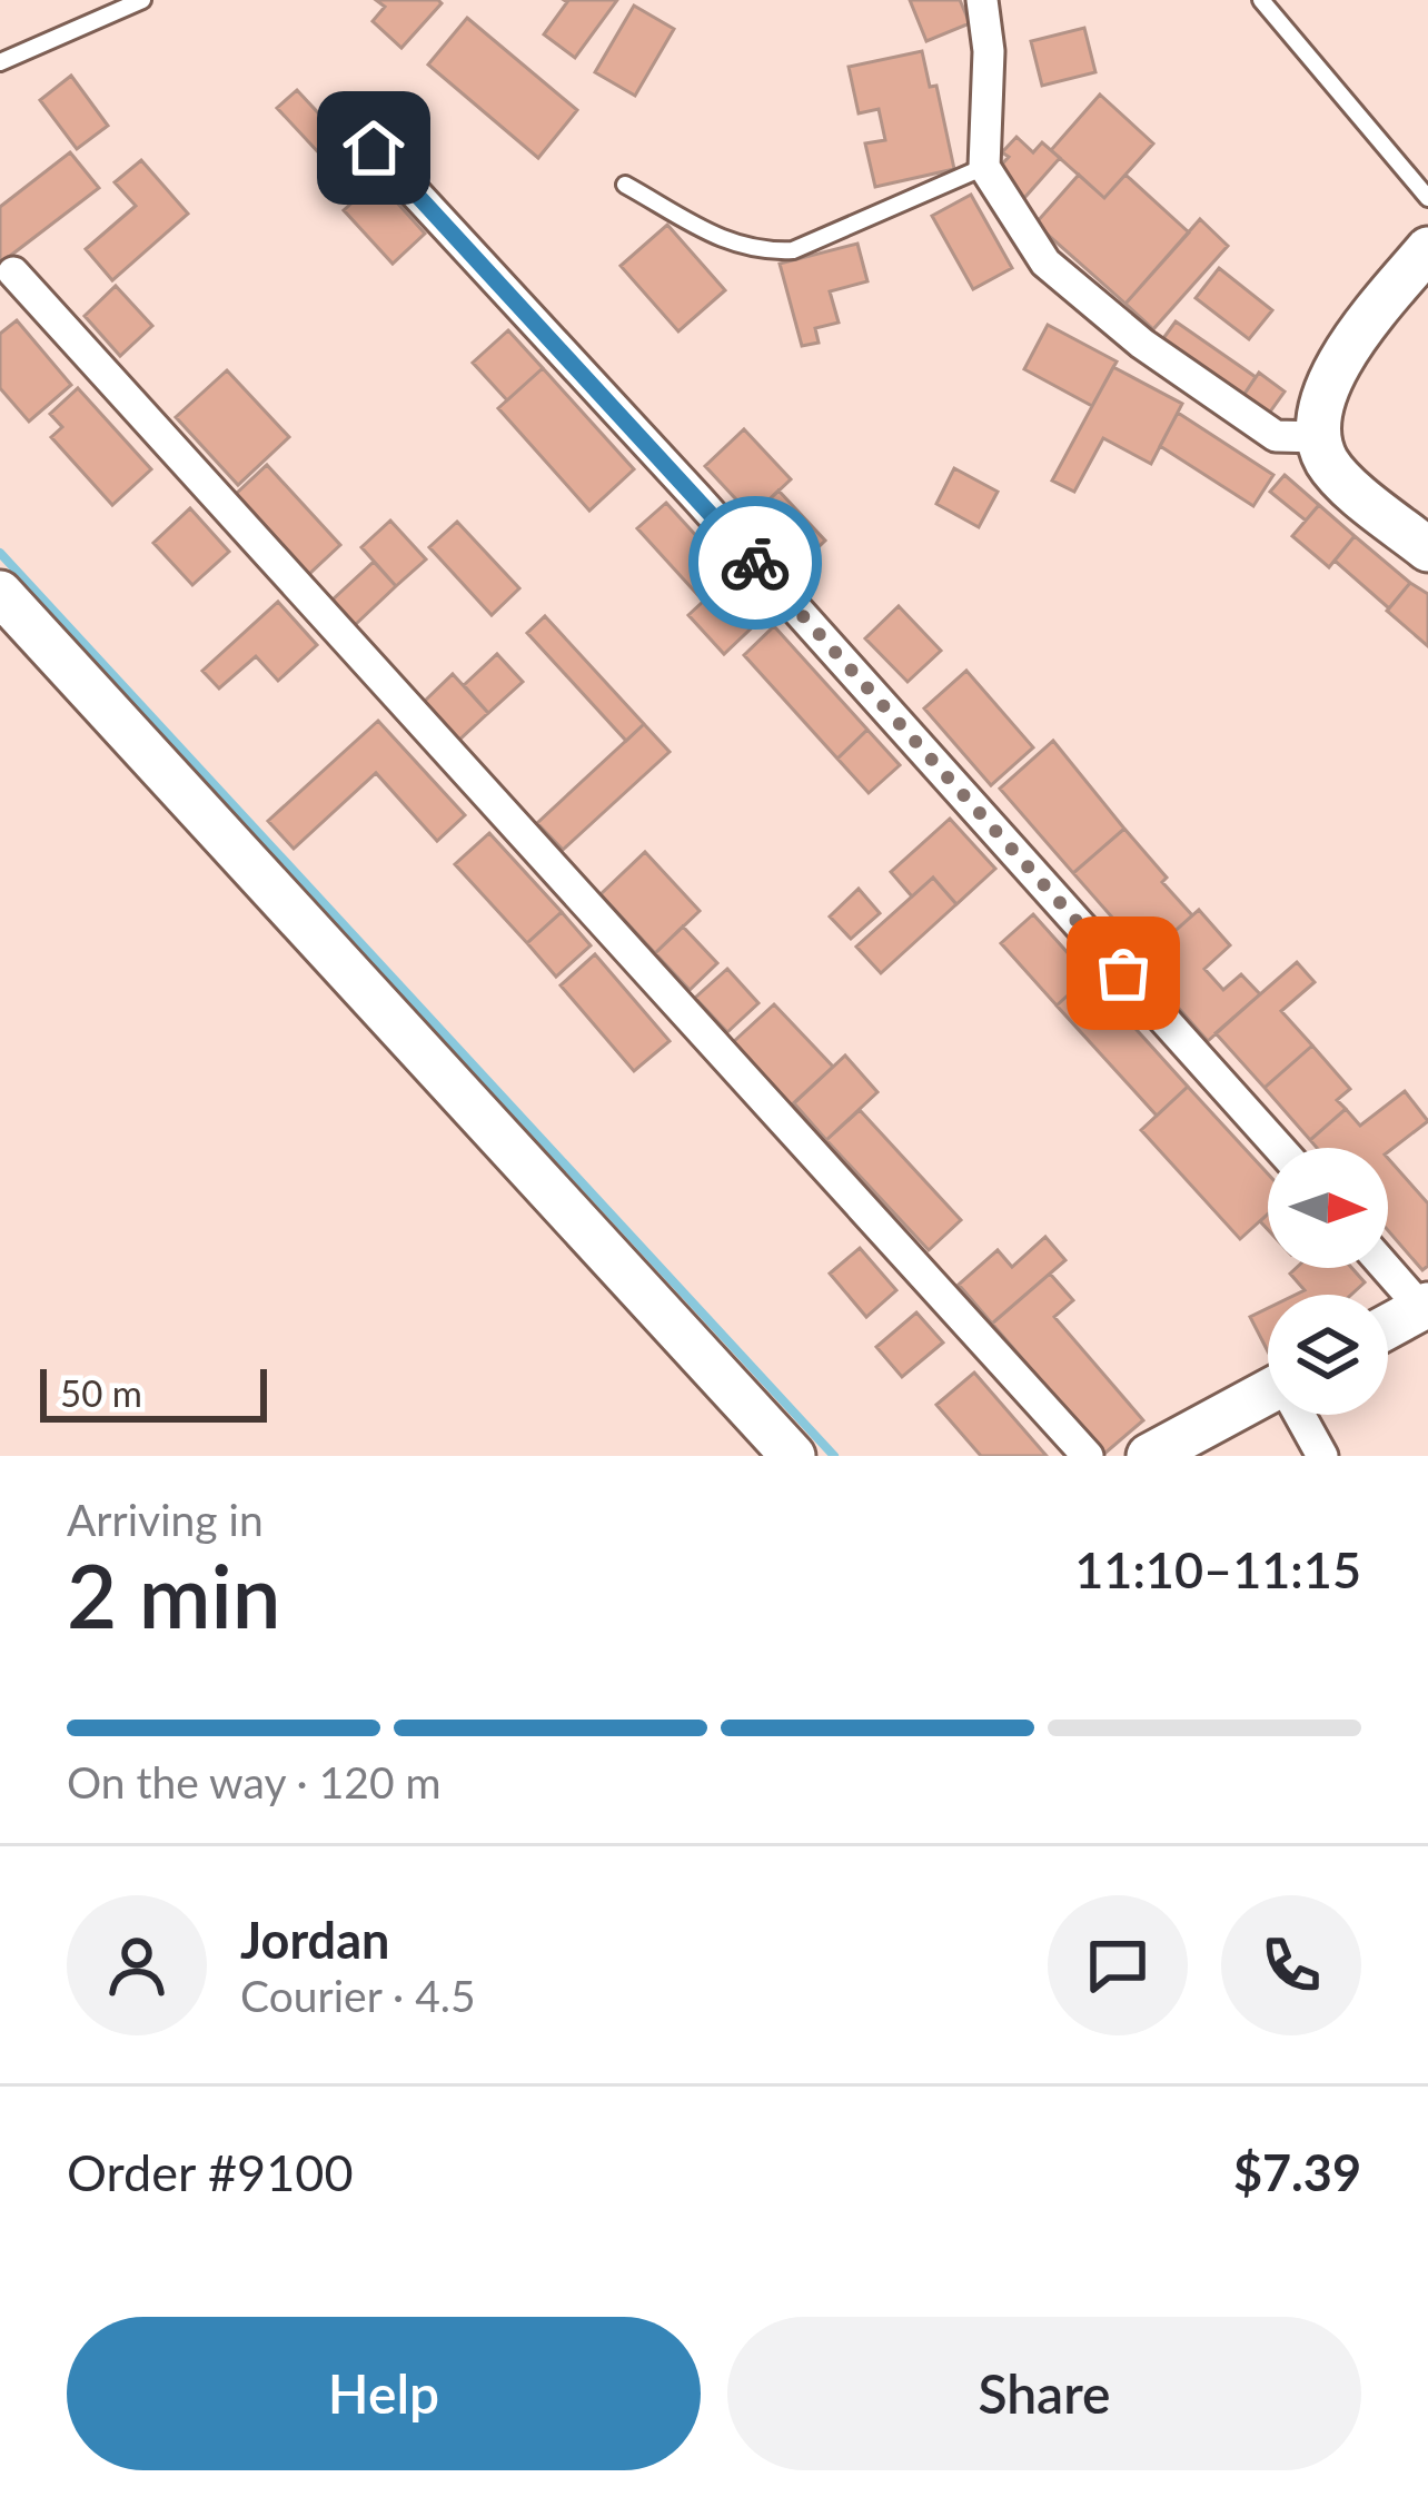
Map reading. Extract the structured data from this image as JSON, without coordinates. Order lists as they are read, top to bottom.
{
  "scale_bar": "50 m",
  "north": "right",
  "page": {
    "scale": "50 m",
    "heading": ["2 min", "Arriving in", "11:10–11:15"],
    "panel": [
      "Jordan",
      "Courier · 4.5",
      "Order #9100",
      "$7.39"
    ],
    "bar": "On the way · 120 m",
    "buttons": ["Help", "Share"]
  }
}
